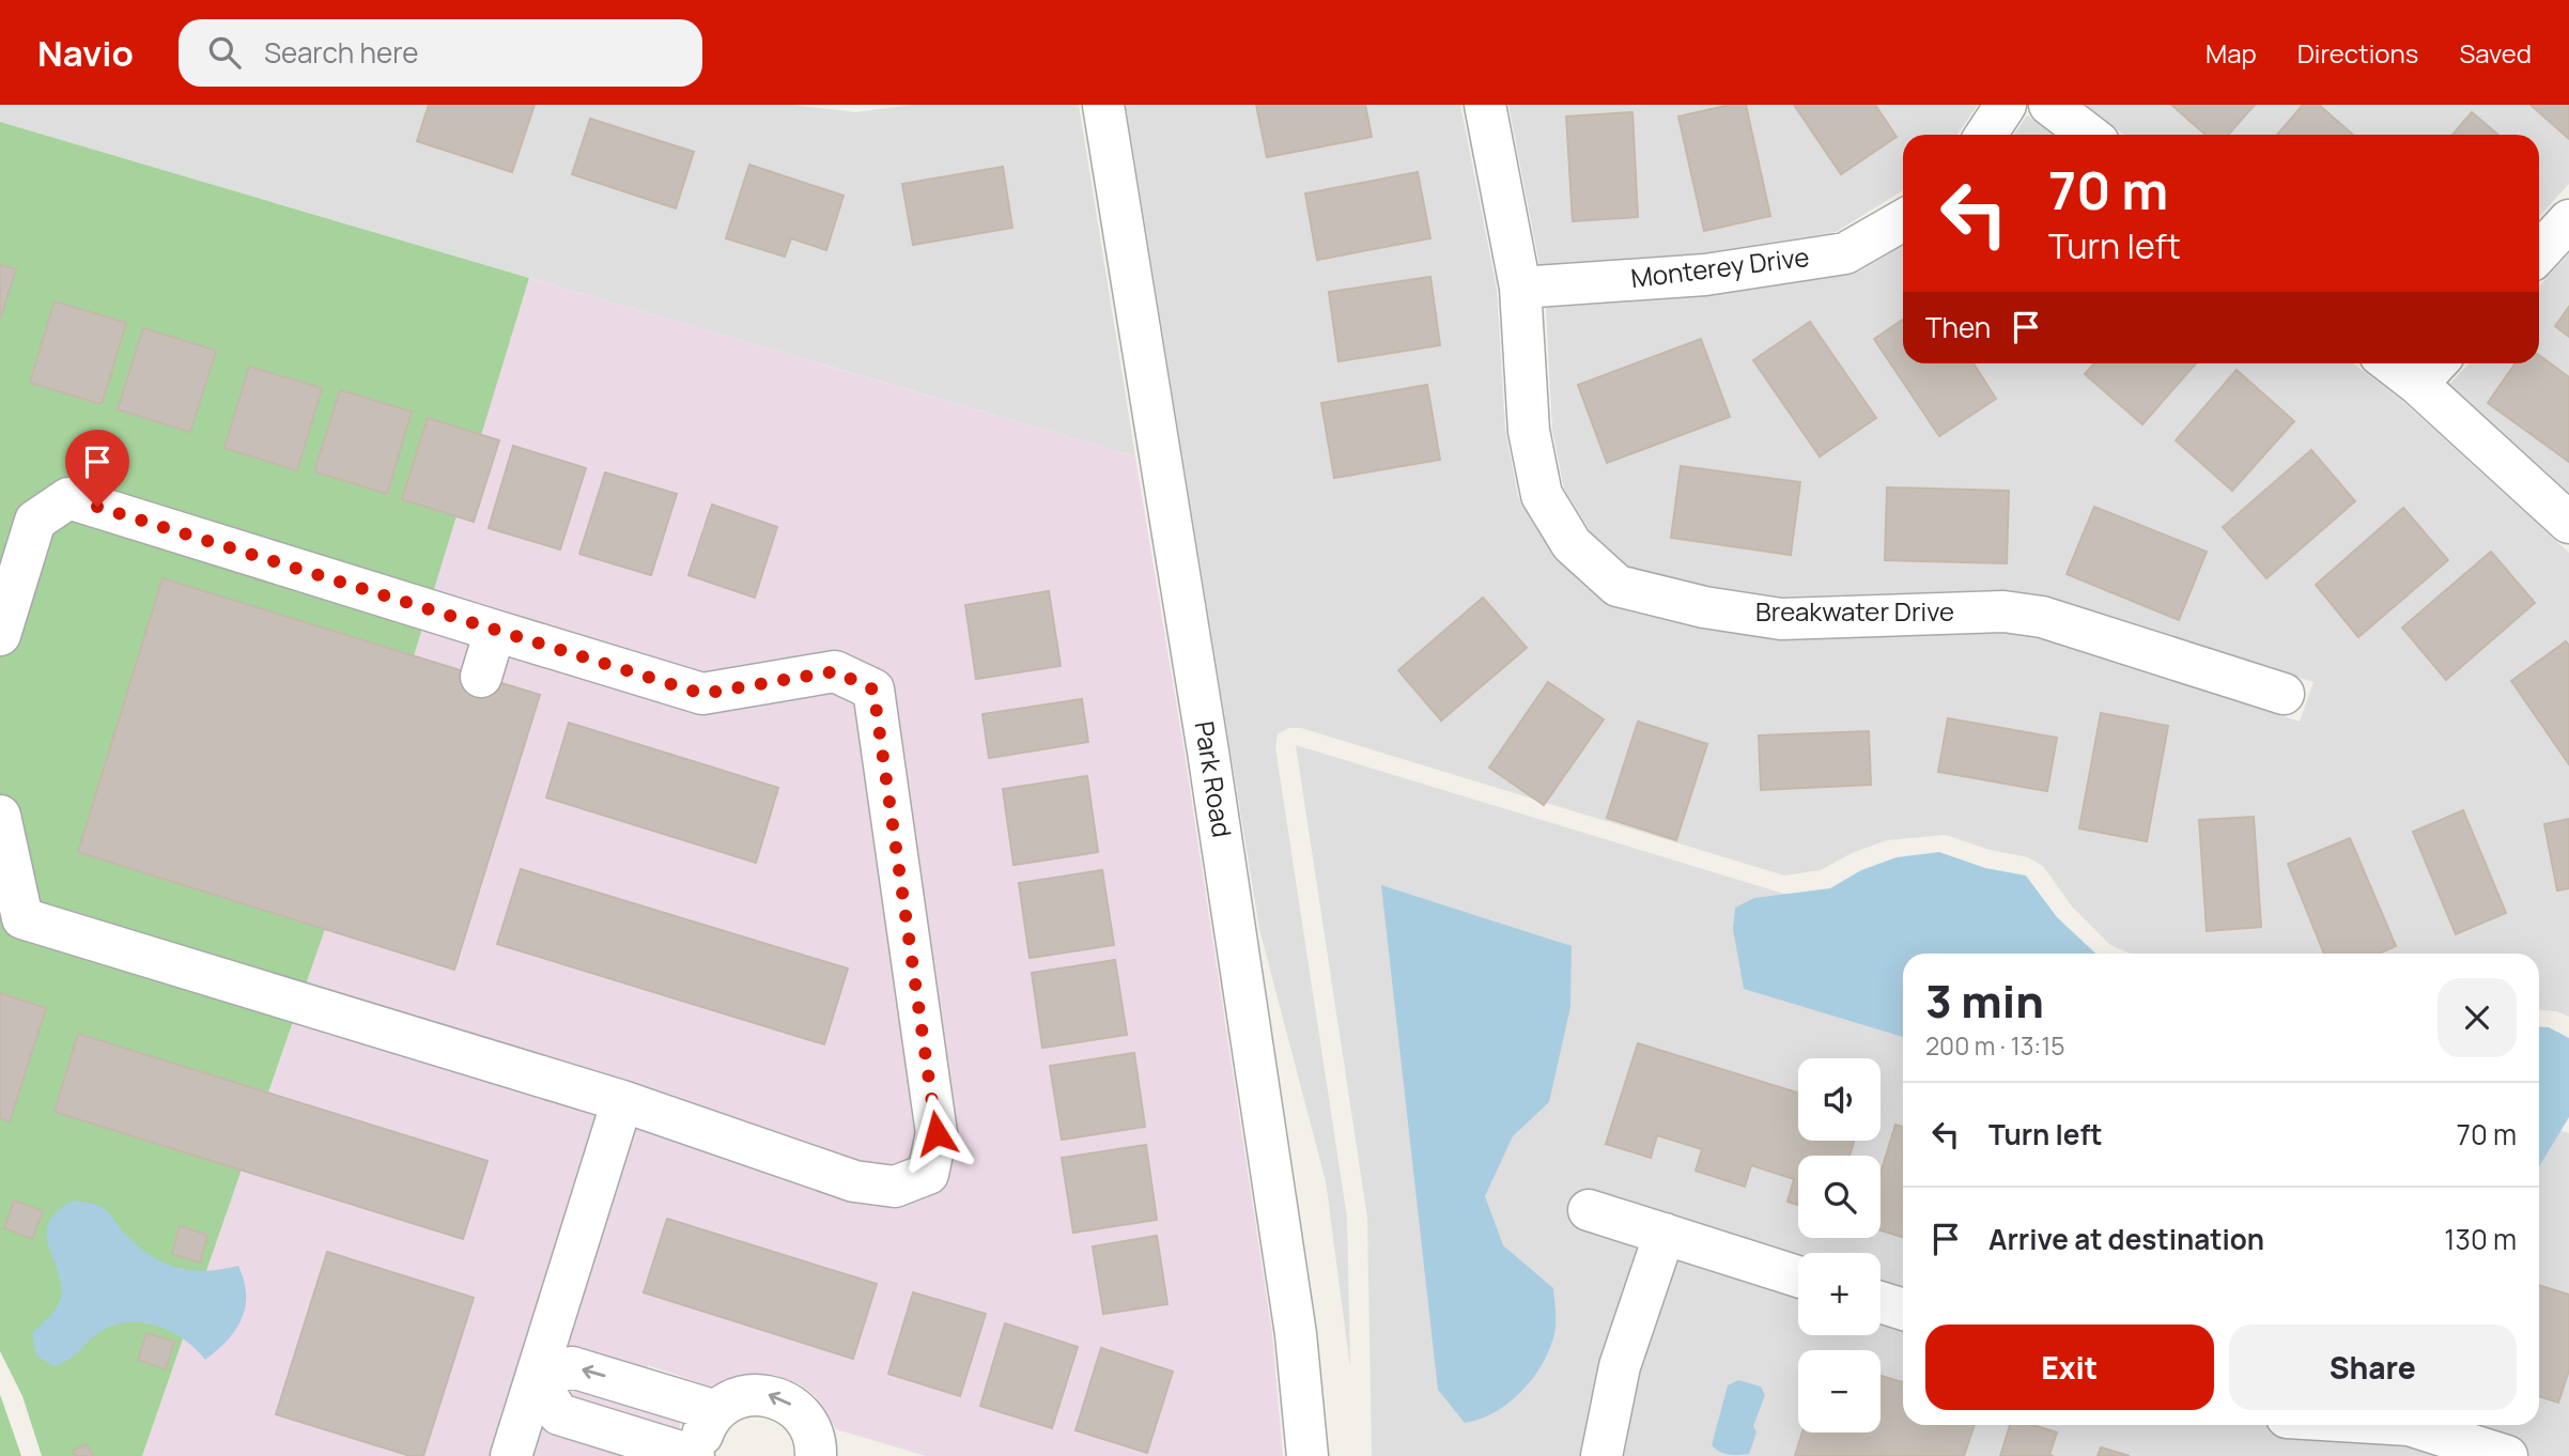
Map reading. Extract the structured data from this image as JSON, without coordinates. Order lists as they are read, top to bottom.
{
  "streets": {
    "street": ["Monterey Drive", "Breakwater Drive", "Park Road"]
  },
  "crossings": [
    ["Monterey Drive", "Breakwater Drive"]
  ],
  "page": {
    "header": "Navio",
    "search": "Search here",
    "nav": ["Map", "Directions", "Saved"],
    "turn": ["70 m", "Turn left"],
    "then": "Then",
    "heading": ["3 min", "200 m · 13:15"],
    "map_buttons": ["+", "−"],
    "list": [
      {
        "name": "Turn left",
        "value": "70 m"
      },
      {
        "name": "Arrive at destination",
        "value": "130 m"
      }
    ],
    "buttons": ["Exit", "Share"]
  }
}
